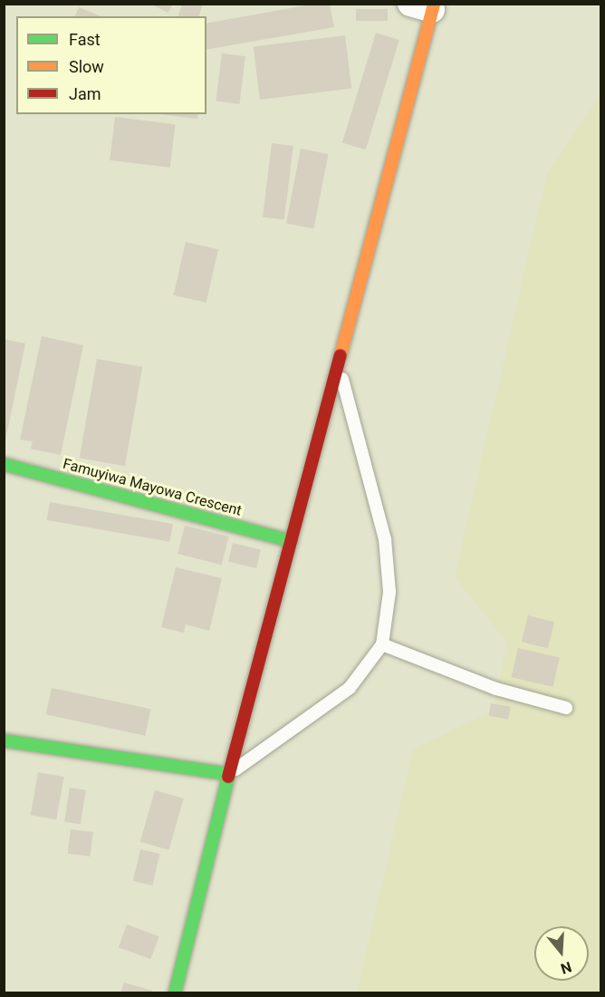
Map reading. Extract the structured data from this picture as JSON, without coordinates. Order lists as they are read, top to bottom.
{
  "streets": {
    "street": ["Famuyiwa Mayowa Crescent"]
  },
  "legend": ["Fast", "Slow", "Jam"],
  "north": "bottom"
}
